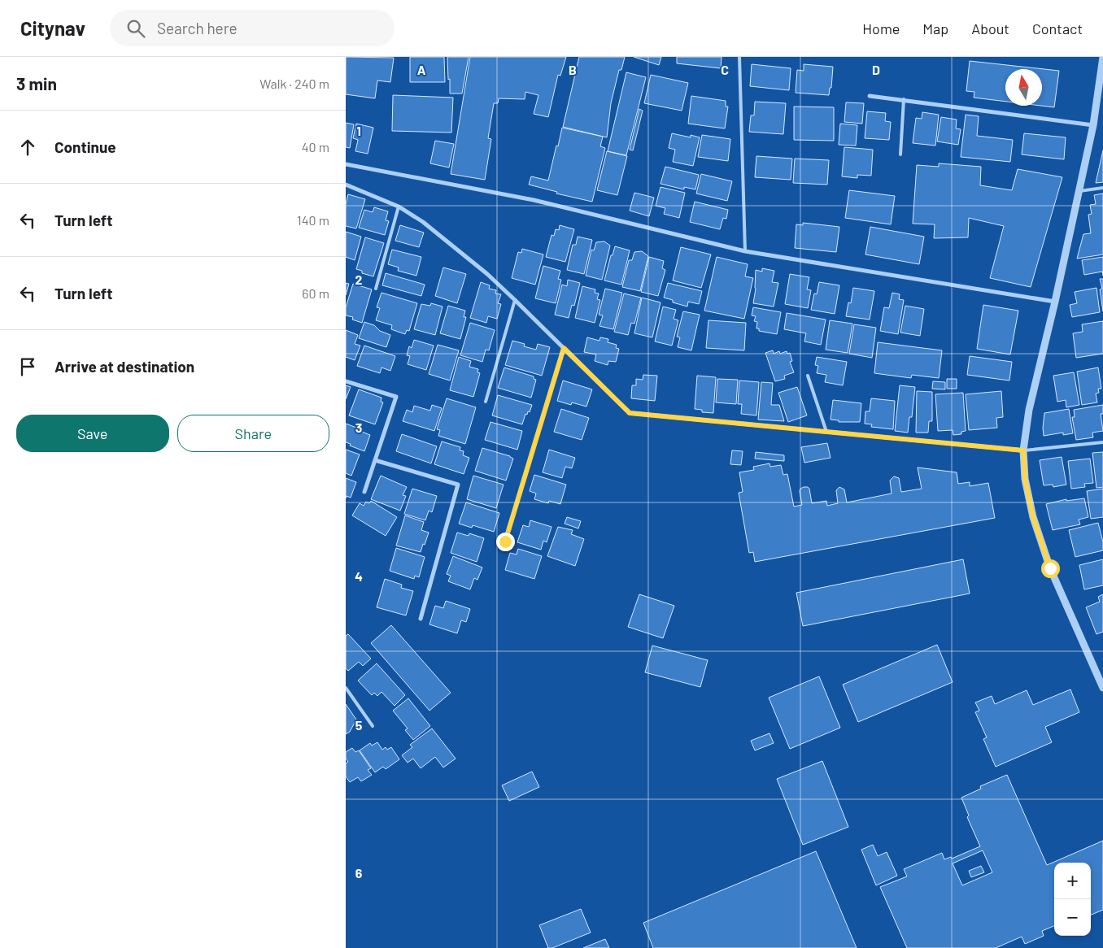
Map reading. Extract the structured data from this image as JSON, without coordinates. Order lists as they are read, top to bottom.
{
  "north": "top",
  "page": {
    "header": "Citynav",
    "search": "Search here",
    "nav": [
      "Home",
      "Map",
      "About",
      "Contact"
    ],
    "heading": ["3 min", "Walk · 240 m"],
    "list": [
      ["Continue", "40 m"],
      ["Turn left", "140 m"],
      ["Turn left", "60 m"],
      "Arrive at destination"
    ],
    "buttons": ["Save", "Share"],
    "map_buttons": ["+", "−"]
  },
  "grid": {
    "columns": [
      "A",
      "B",
      "C",
      "D"
    ],
    "rows": [
      "1",
      "2",
      "3",
      "4",
      "5",
      "6"
    ]
  }
}
